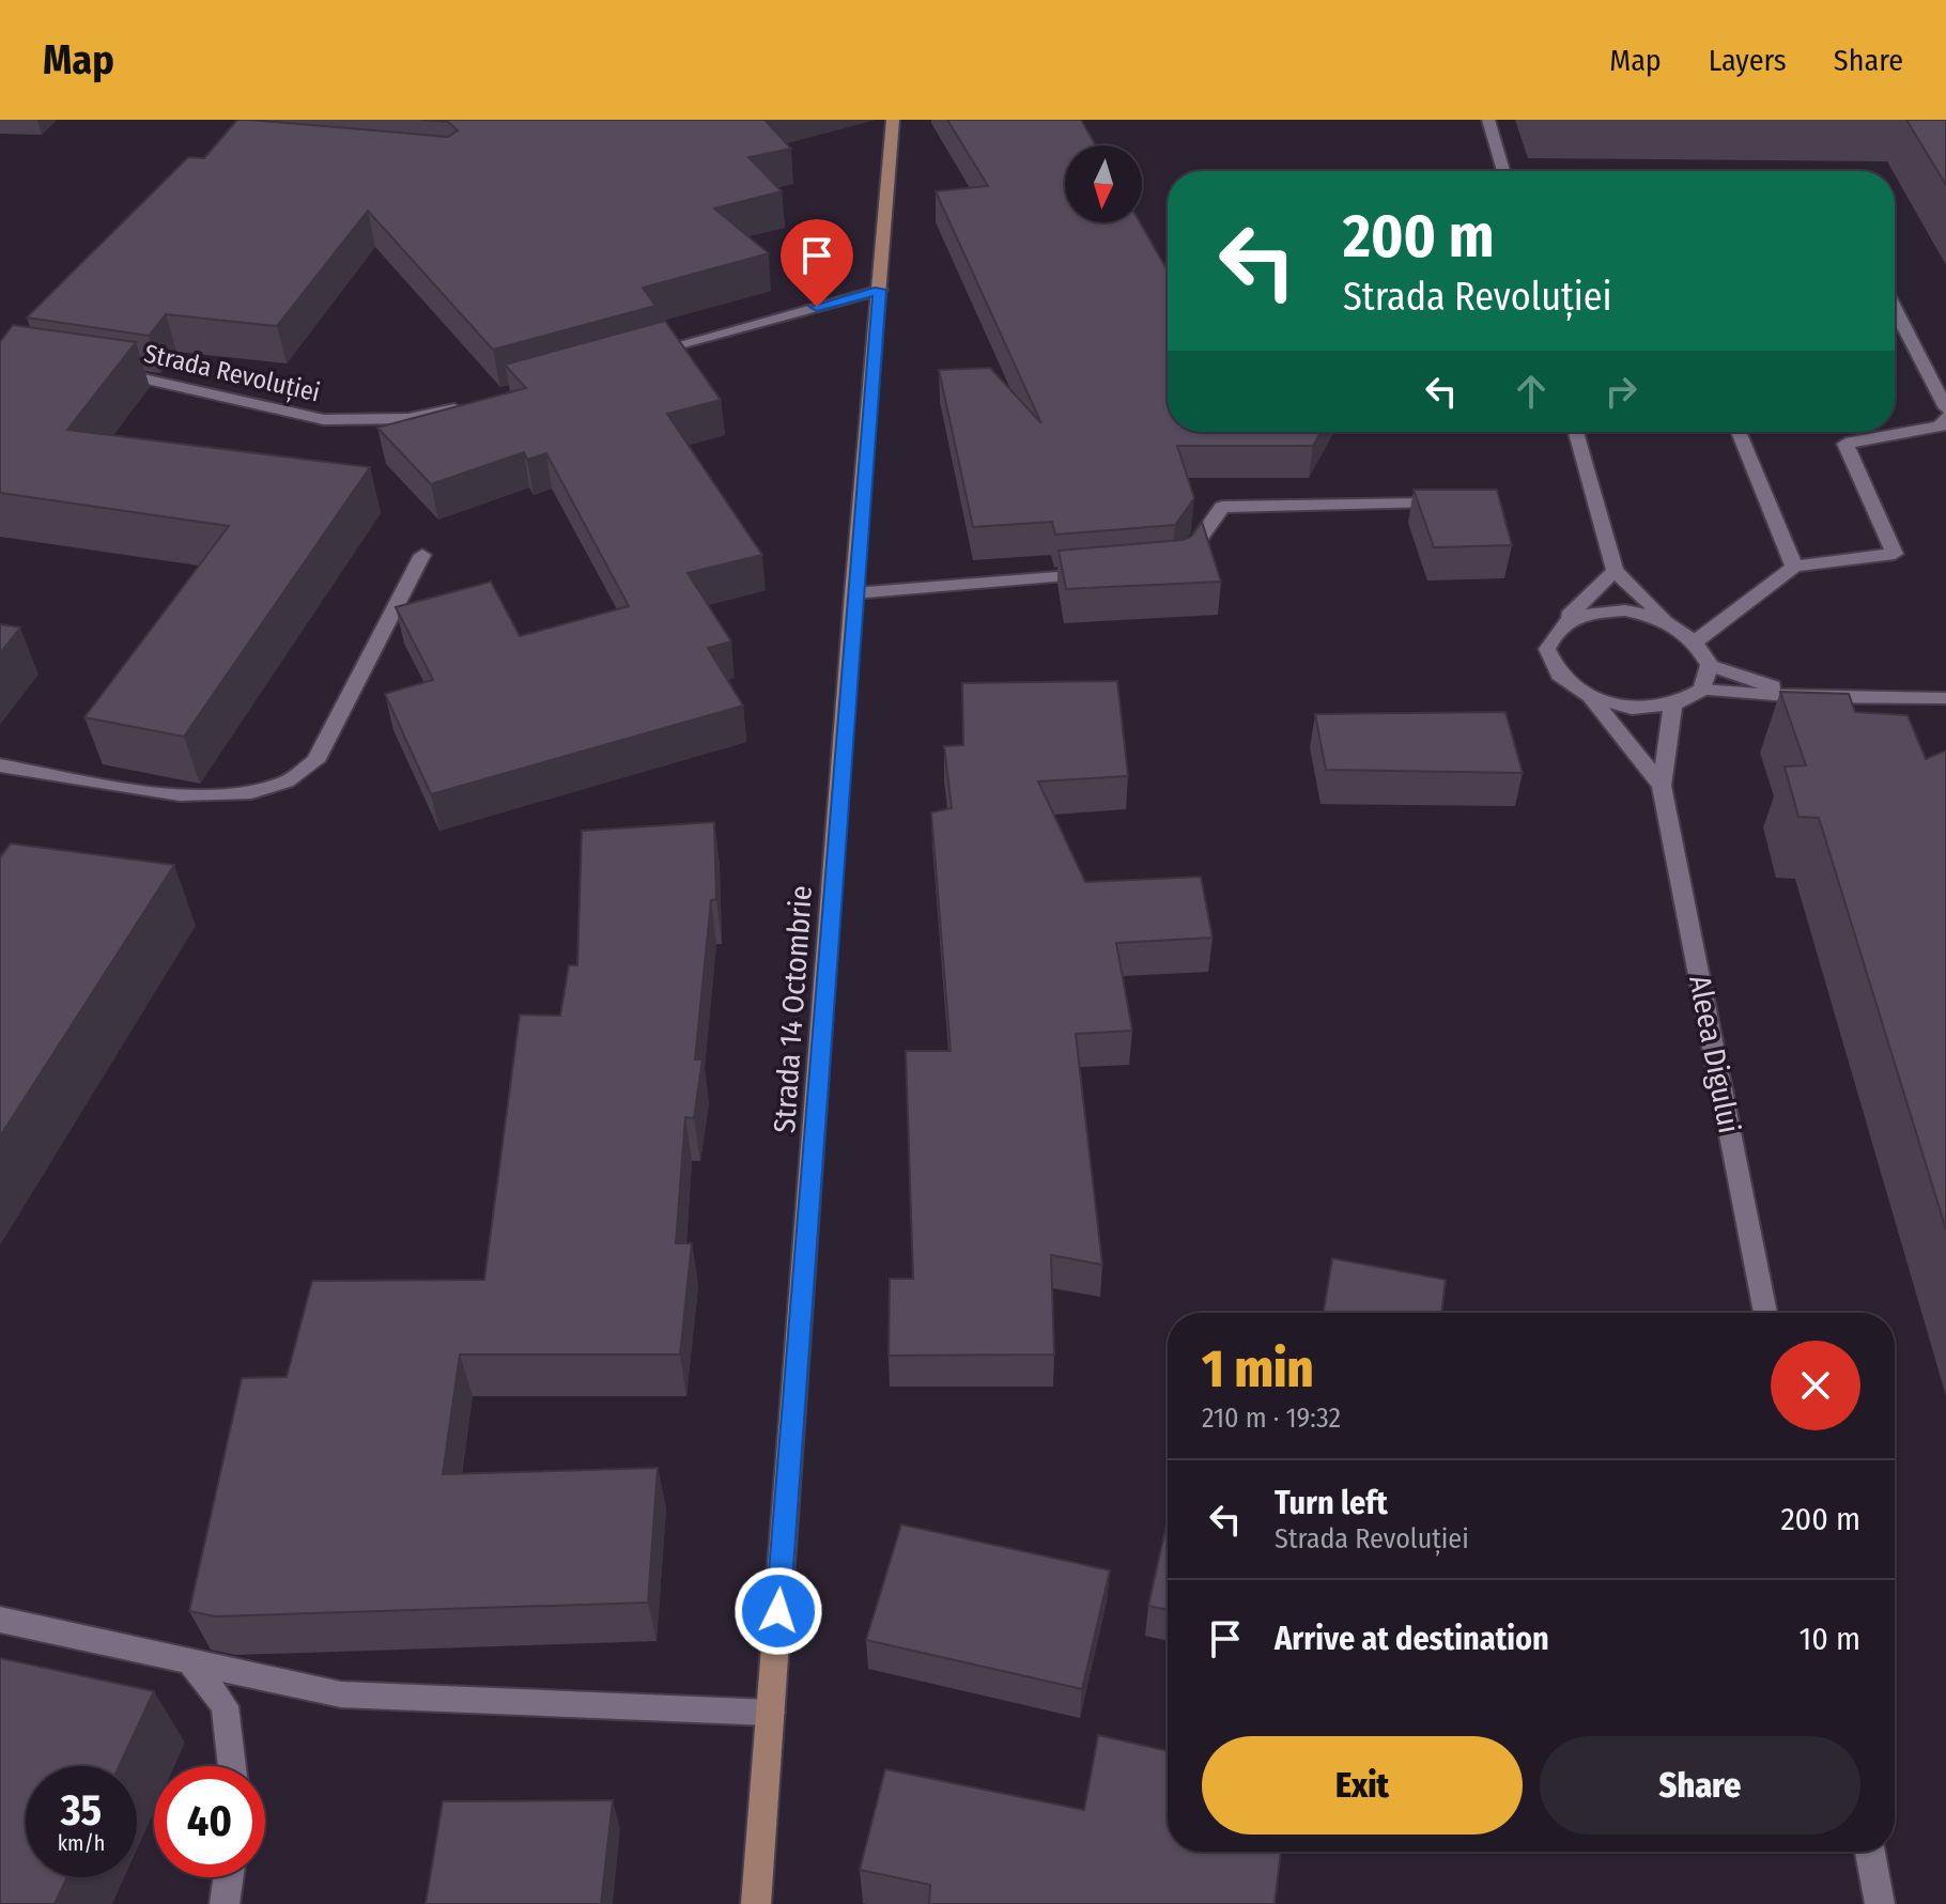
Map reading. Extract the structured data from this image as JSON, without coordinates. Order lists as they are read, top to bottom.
{
  "streets": {
    "street": ["Strada Revoluției", "Strada 14 Octombrie", "Aleea Digului"]
  },
  "north": "bottom",
  "page": {
    "header": "Map",
    "nav": ["Map", "Layers", "Share"],
    "turn": ["200 m", "Strada Revoluției"],
    "heading": ["1 min", "210 m · 19:32"],
    "list": [
      {
        "name": "Turn left",
        "note": "Strada Revoluției",
        "value": "200 m"
      },
      {
        "name": "Arrive at destination",
        "value": "10 m"
      }
    ],
    "buttons": ["Exit", "Share"],
    "speed": "35 km/h",
    "limit": "40"
  }
}
